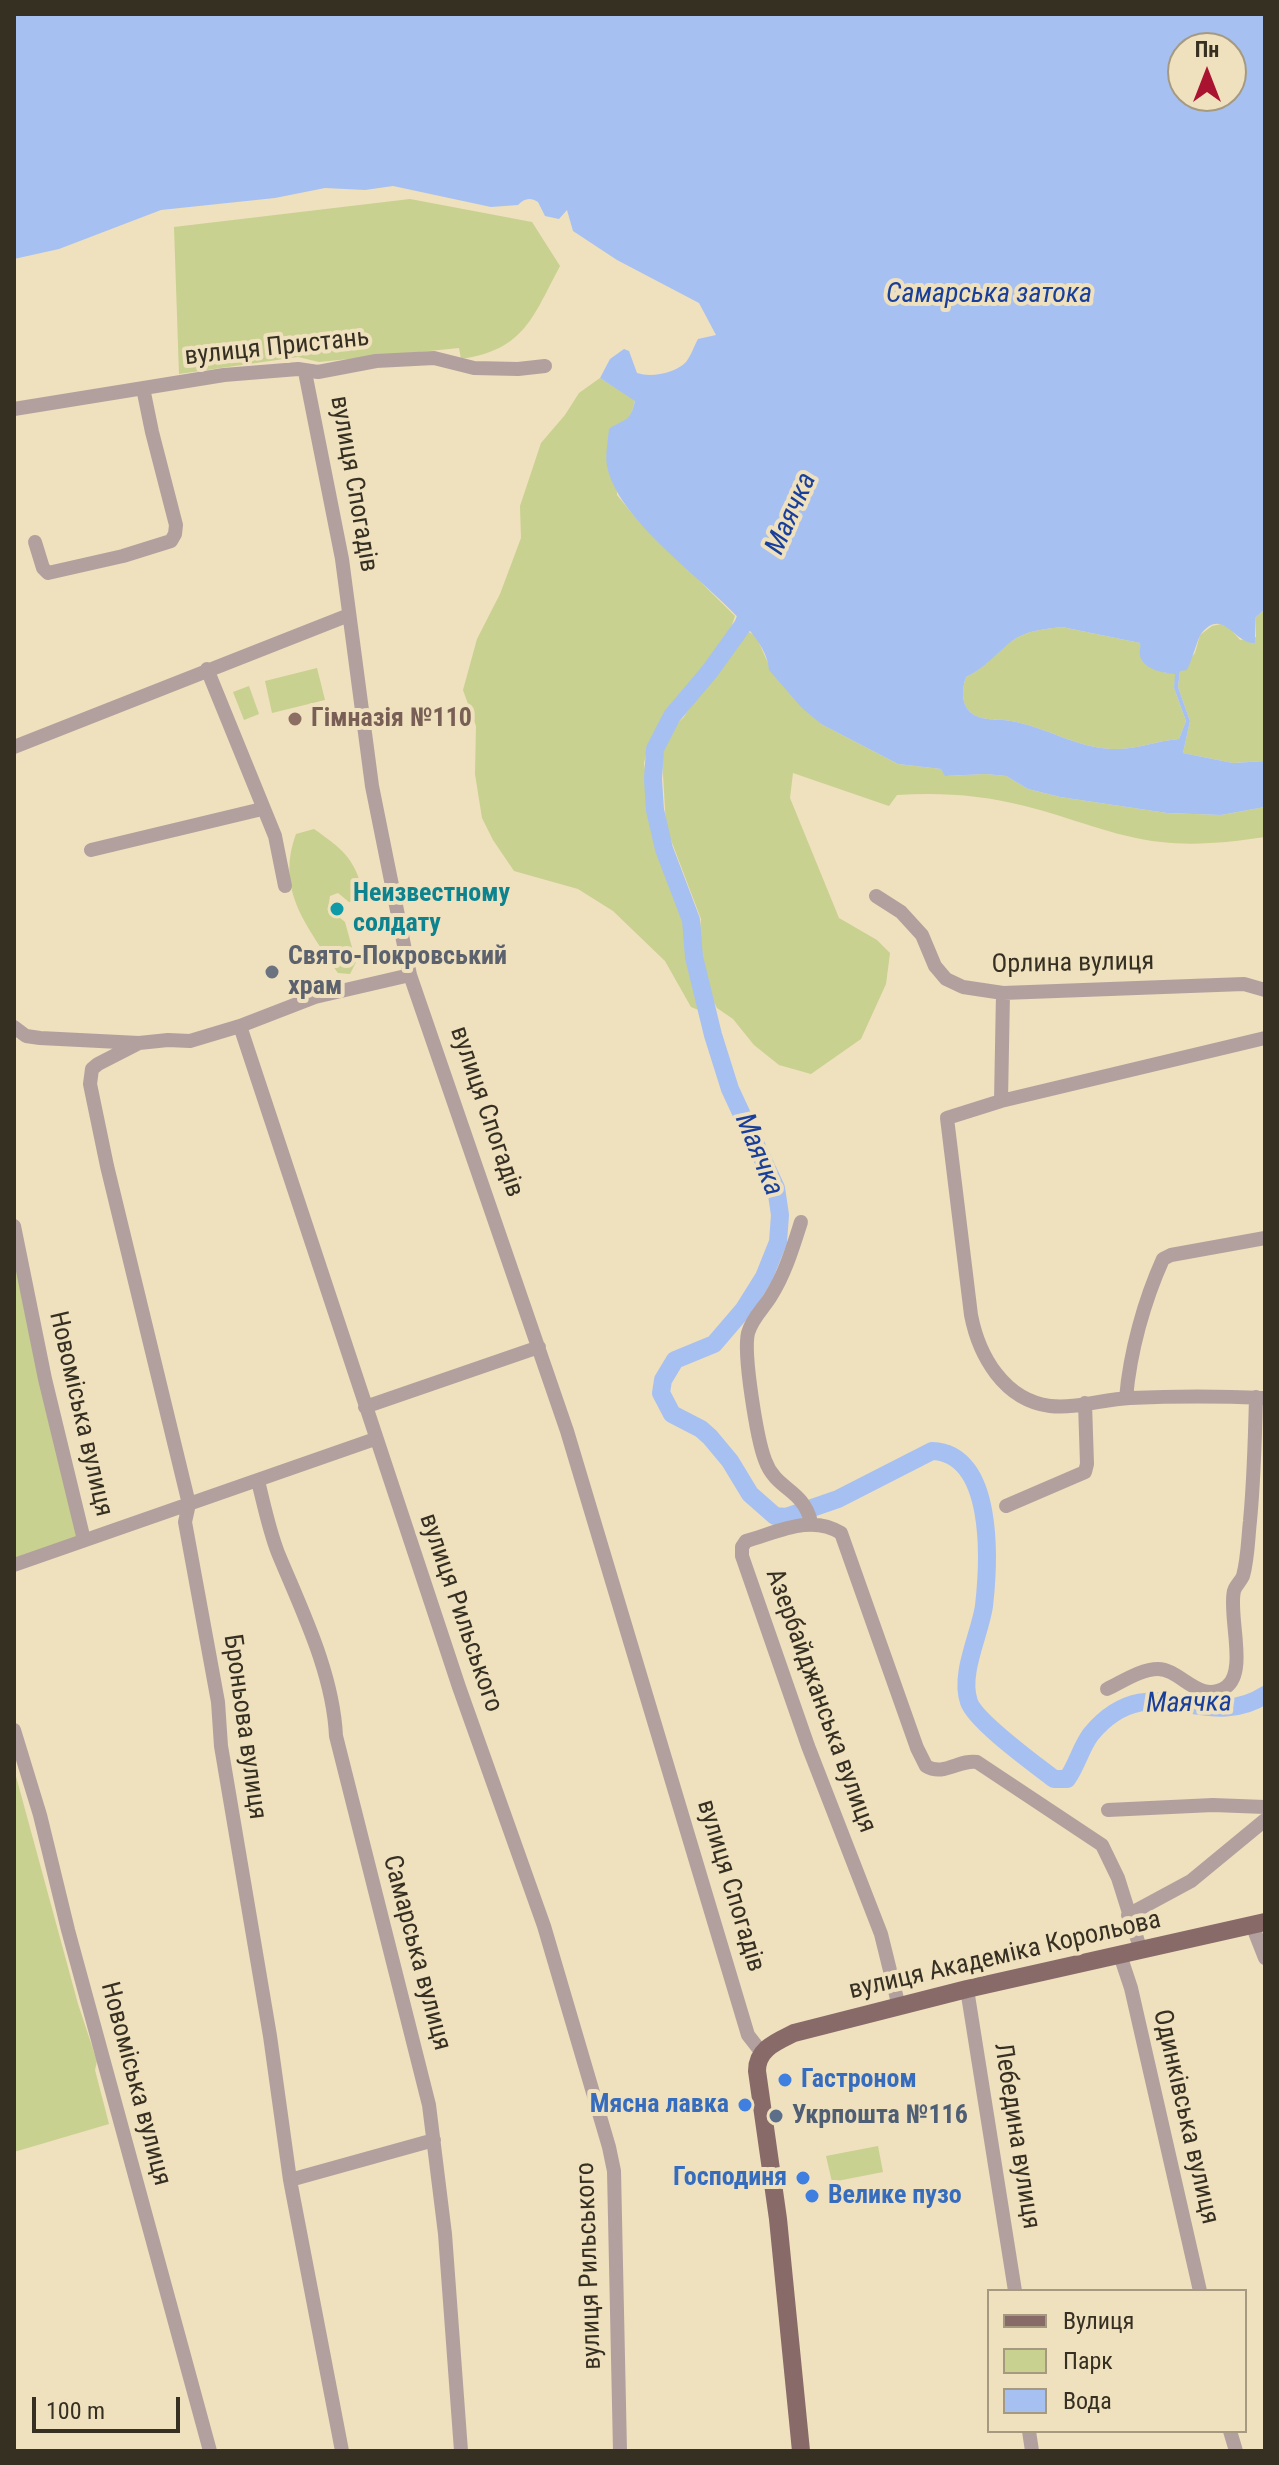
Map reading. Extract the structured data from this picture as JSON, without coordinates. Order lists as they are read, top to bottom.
{
  "streets": {
    "main road": ["вулиця Академіка Корольова"],
    "street": [
      "вулиця Пристань",
      "вулиця Спогадів",
      "Орлина вулиця",
      "Новоміська вулиця",
      "вулиця Рильського",
      "Азербайджанська вулиця",
      "Броньова вулиця",
      "Самарська вулиця",
      "Одинківська вулиця",
      "Лебедина вулиця"
    ]
  },
  "crossings": [
    ["вулиця Пристань", "вулиця Спогадів"],
    ["вулиця Спогадів", "вулиця Академіка Корольова"],
    ["Азербайджанська вулиця", "вулиця Академіка Корольова"],
    ["вулиця Академіка Корольова", "Одинківська вулиця"],
    ["вулиця Академіка Корольова", "Лебедина вулиця"]
  ],
  "water": ["Самарська затока", "Маячка"],
  "places": [
    "Гімназія №110",
    "Неизвестному солдату",
    "Свято-Покровський храм",
    "Гастроном",
    "Мясна лавка",
    "Укрпошта №116",
    "Господиня",
    "Велике пузо"
  ],
  "legend": ["Вулиця", "Парк", "Вода"],
  "scale_bar": "100 m",
  "north": "top"
}
